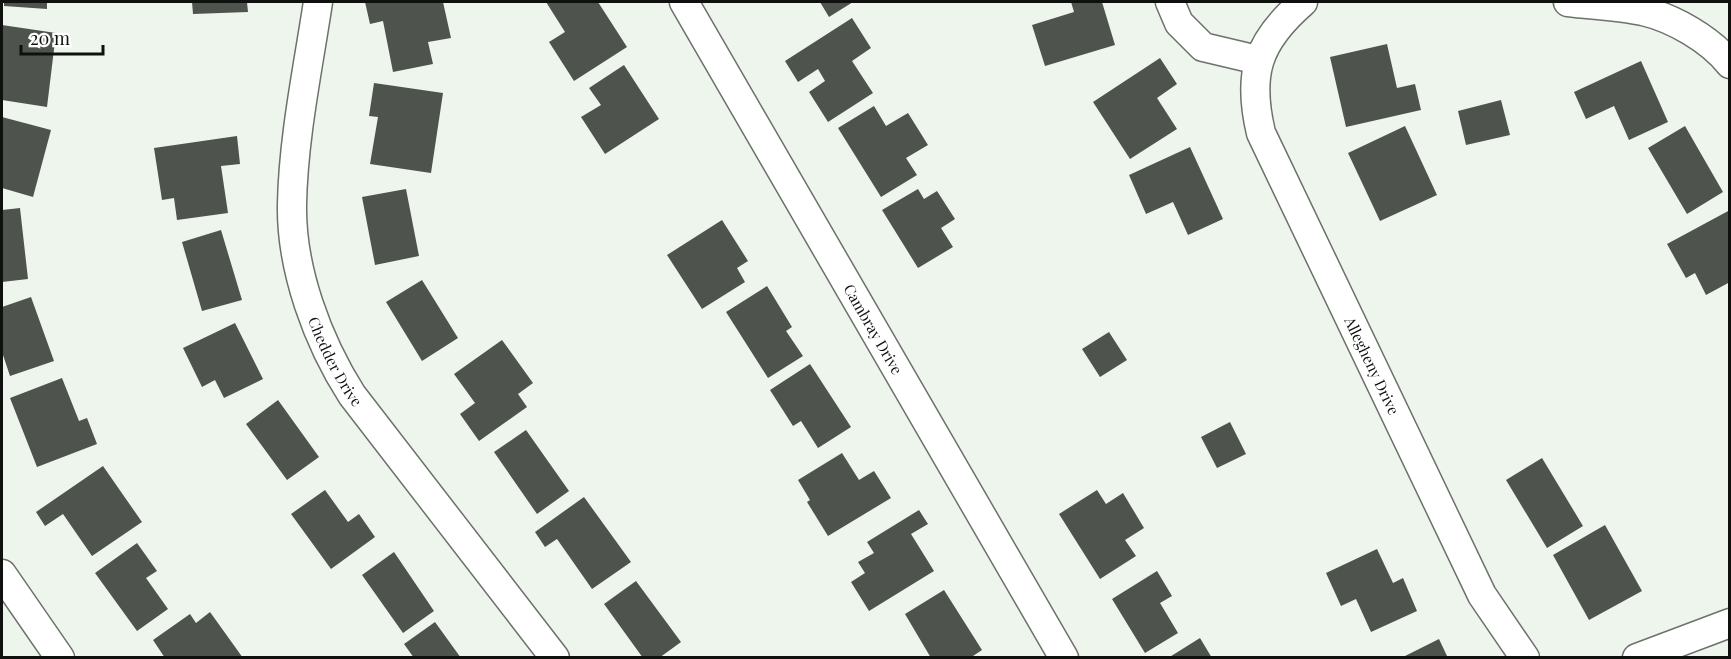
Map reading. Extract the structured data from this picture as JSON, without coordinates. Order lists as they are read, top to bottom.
{
  "streets": {
    "street": ["Cambray Drive", "Chedder Drive", "Allegheny Drive"]
  },
  "scale_bar": "20 m"
}
